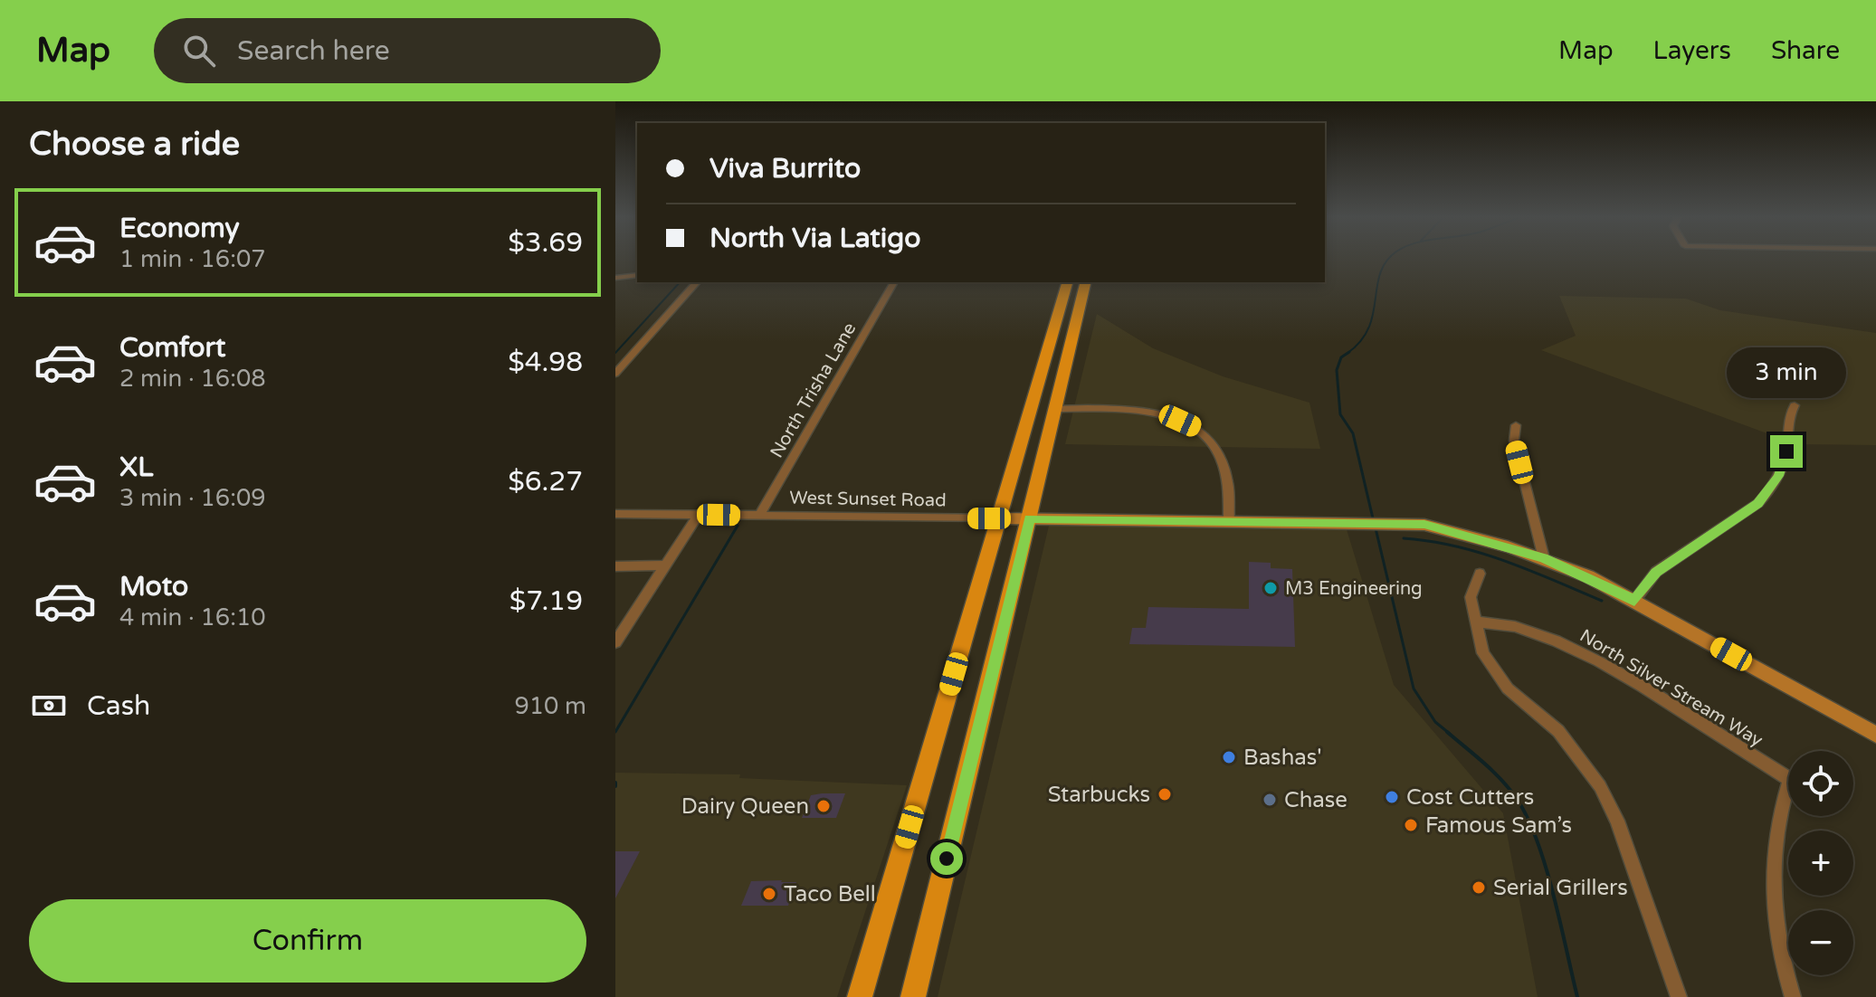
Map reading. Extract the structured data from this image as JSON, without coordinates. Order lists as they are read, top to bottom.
{
  "streets": {
    "street": ["North Trisha Lane", "West Sunset Road", "North Silver Stream Way"]
  },
  "crossings": [
    ["North Trisha Lane", "West Sunset Road"]
  ],
  "places": [
    "M3 Engineering",
    "Bashas'",
    "Starbucks",
    "Cost Cutters",
    "Chase",
    "Dairy Queen",
    "Famous Sam’s",
    "Serial Grillers",
    "Taco Bell"
  ],
  "page": {
    "header": "Map",
    "search": "Search here",
    "nav": ["Map", "Layers", "Share"],
    "heading": "Choose a ride",
    "banner": ["Viva Burrito", "North Via Latigo"],
    "list": [
      {
        "name": "Economy",
        "note": "1 min · 16:07",
        "value": "$3.69"
      },
      {
        "name": "Comfort",
        "note": "2 min · 16:08",
        "value": "$4.98"
      },
      {
        "name": "XL",
        "note": "3 min · 16:09",
        "value": "$6.27"
      },
      {
        "name": "Moto",
        "note": "4 min · 16:10",
        "value": "$7.19"
      }
    ],
    "bubble": "3 min",
    "pay": ["Cash", "910 m"],
    "map_buttons": ["+", "−"],
    "buttons": "Confirm"
  }
}
